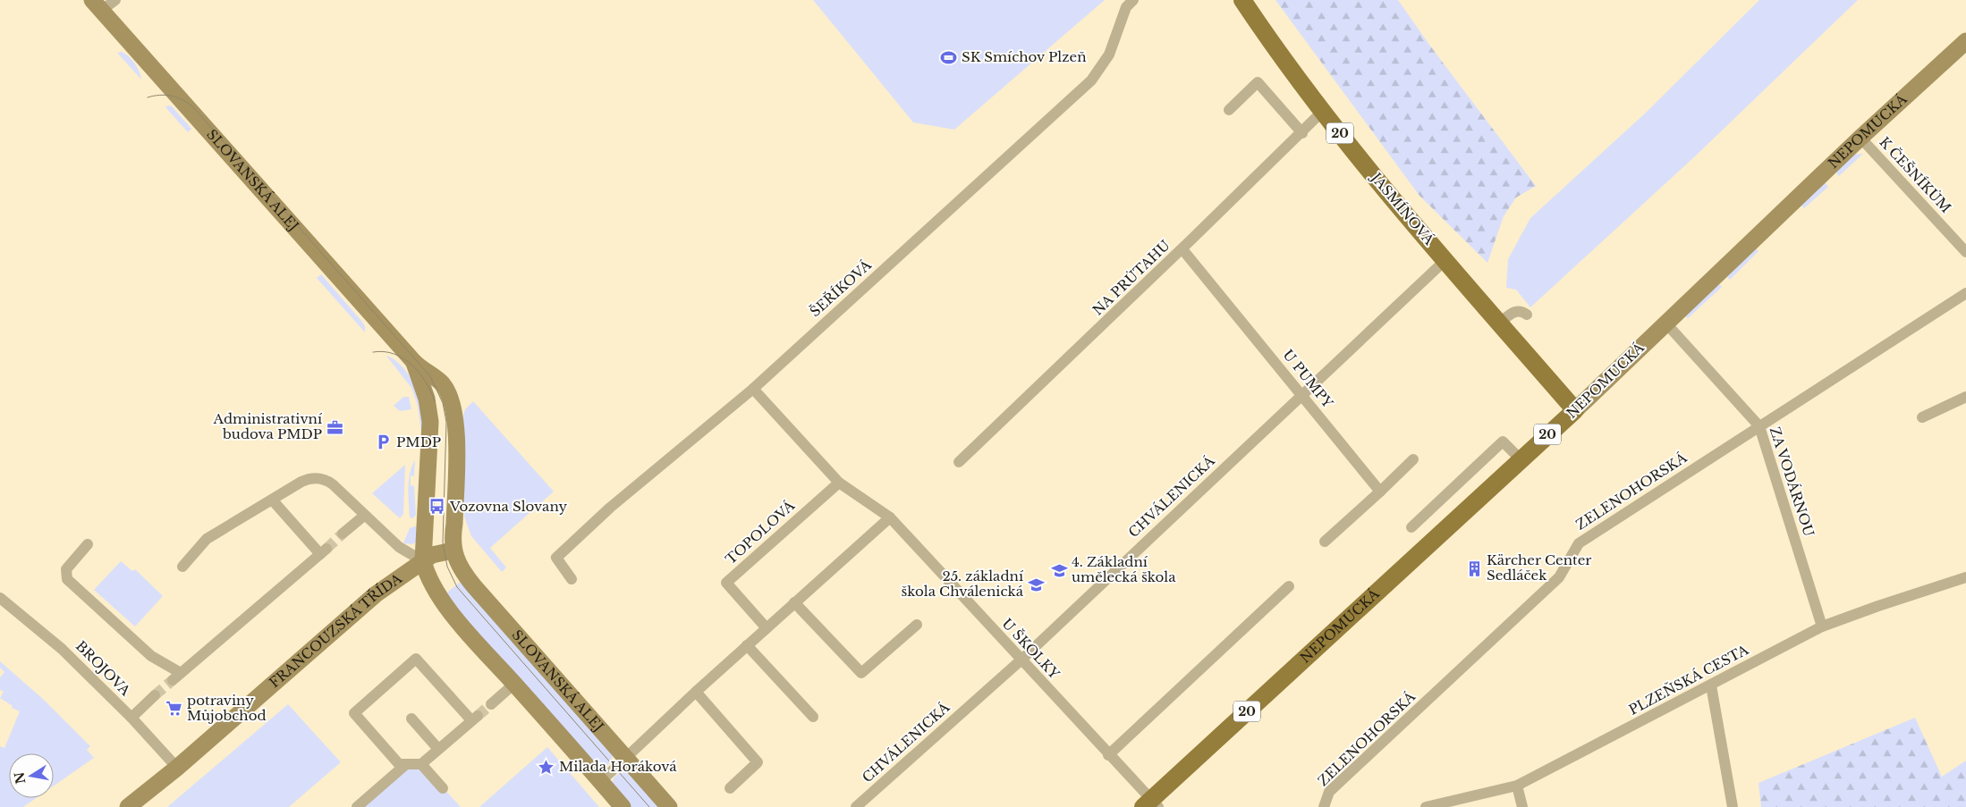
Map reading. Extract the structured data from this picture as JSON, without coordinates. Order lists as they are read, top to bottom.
{
  "streets": {
    "main road": [
      "NEPOMUCKÁ",
      "20",
      "SLOVANSKÁ ALEJ",
      "JASMÍNOVÁ",
      "FRANCOUZSKÁ TŘÍDA"
    ],
    "street": [
      "K ČEŠNÍKŮM",
      "NA PRŮTAHU",
      "ŠEŘÍKOVÁ",
      "U PUMPY",
      "ZA VODÁRNOU",
      "ZELENOHORSKÁ",
      "CHVÁLENICKÁ",
      "TOPOLOVÁ",
      "U ŠKOLKY",
      "BROJOVA",
      "PLZEŇSKÁ CESTA"
    ]
  },
  "crossings": [
    ["NEPOMUCKÁ", "K ČEŠNÍKŮM"],
    ["NEPOMUCKÁ", "JASMÍNOVÁ"],
    ["NEPOMUCKÁ", "ZA VODÁRNOU"],
    ["NEPOMUCKÁ", "U ŠKOLKY"],
    ["SLOVANSKÁ ALEJ", "FRANCOUZSKÁ TŘÍDA"],
    ["JASMÍNOVÁ", "NA PRŮTAHU"],
    ["JASMÍNOVÁ", "CHVÁLENICKÁ"],
    ["NA PRŮTAHU", "U PUMPY"],
    ["ŠEŘÍKOVÁ", "U ŠKOLKY"],
    ["U PUMPY", "CHVÁLENICKÁ"],
    ["ZA VODÁRNOU", "ZELENOHORSKÁ"],
    ["ZA VODÁRNOU", "PLZEŇSKÁ CESTA"],
    ["CHVÁLENICKÁ", "U ŠKOLKY"],
    ["TOPOLOVÁ", "U ŠKOLKY"],
    ["FRANCOUZSKÁ TŘÍDA", "BROJOVA"]
  ],
  "places": {
    "sports": ["SK Smíchov Plzeň"],
    "office": ["Administrativní budova PMDP"],
    "parking": ["PMDP"],
    "bus stop": ["Vozovna Slovany"],
    "building": ["Kärcher Center Sedláček"],
    "school or university": ["4. Základní umělecká škola", "25. základní škola Chválenická"],
    "supermarket": ["potraviny Můjobchod"],
    "place": ["Milada Horáková"]
  },
  "north": "left"
}
